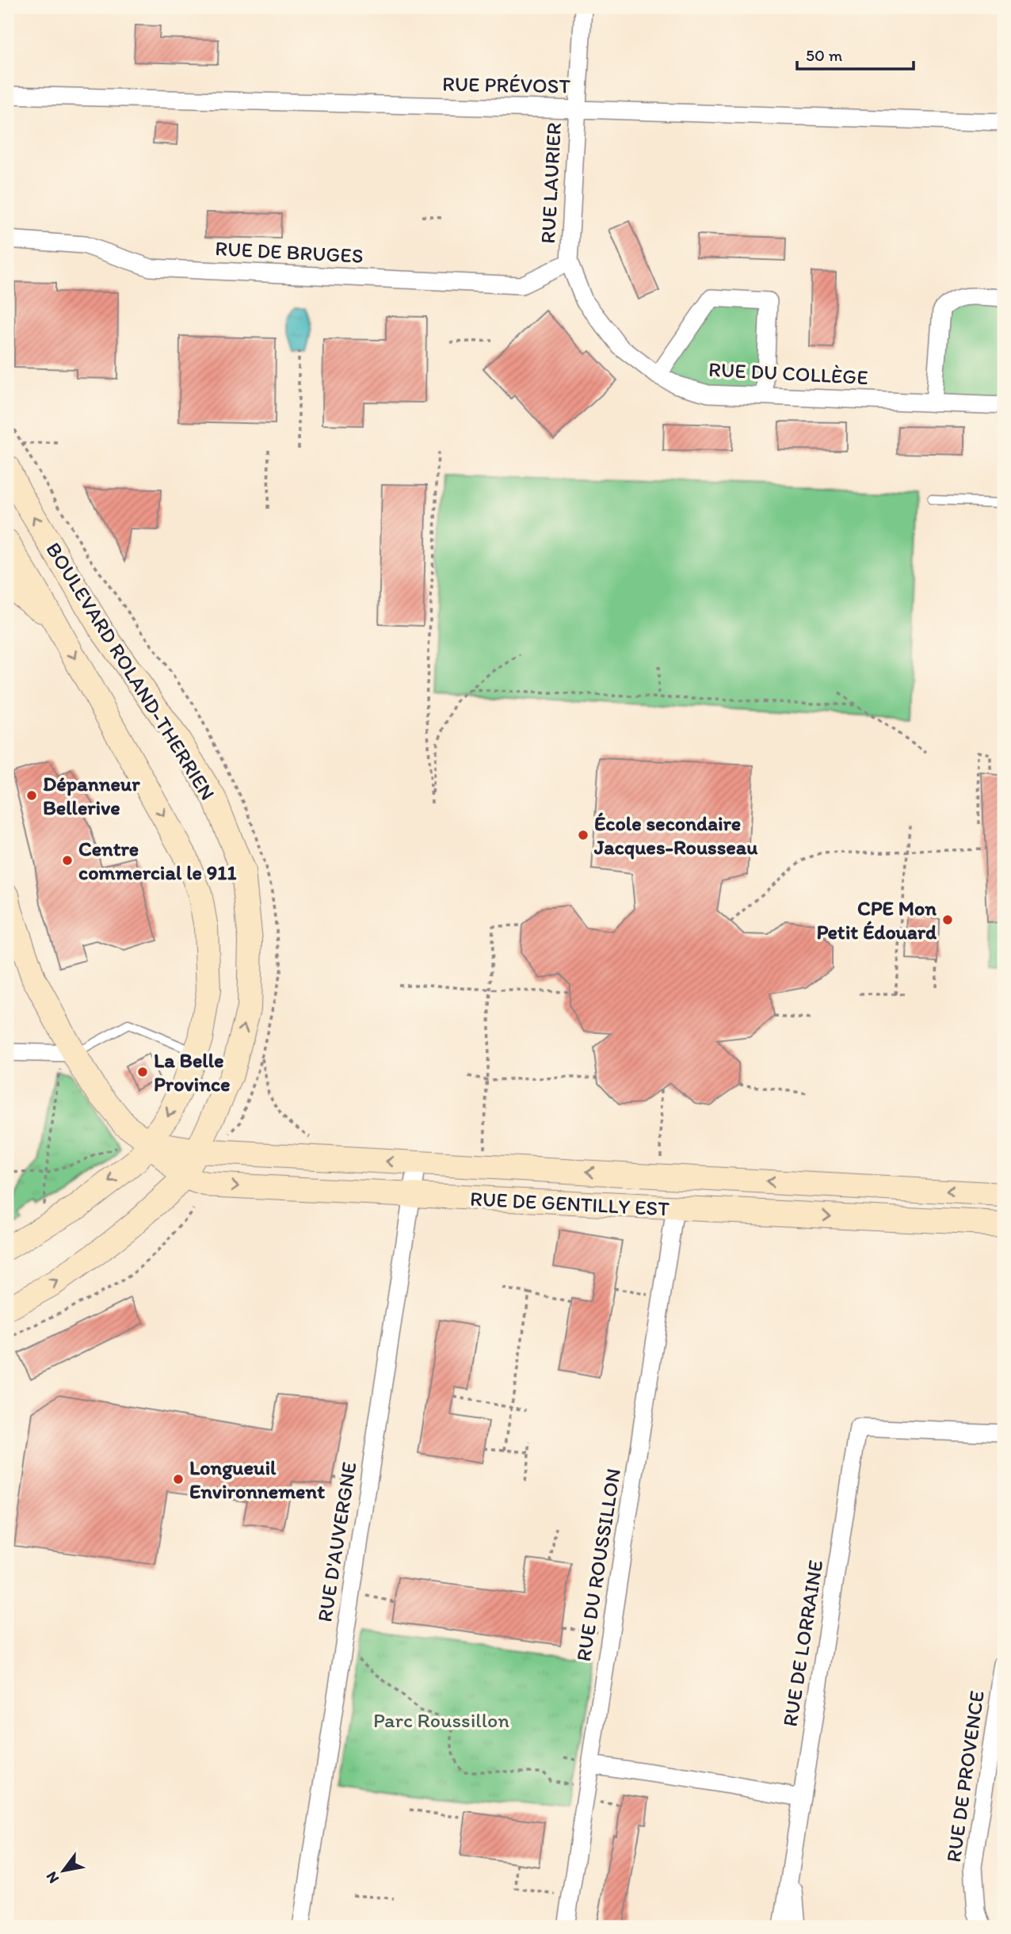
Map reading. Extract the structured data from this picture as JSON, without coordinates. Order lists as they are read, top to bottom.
{
  "streets": {
    "street": [
      "RUE PRÉVOST",
      "RUE LAURIER",
      "RUE DE BRUGES",
      "RUE DU COLLÈGE",
      "BOULEVARD ROLAND-THERRIEN",
      "RUE DE GENTILLY EST",
      "RUE D'AUVERGNE",
      "RUE DU ROUSSILLON",
      "RUE DE LORRAINE",
      "RUE DE PROVENCE"
    ]
  },
  "crossings": [
    ["RUE PRÉVOST", "RUE LAURIER"],
    ["RUE LAURIER", "RUE DE BRUGES"],
    ["RUE LAURIER", "RUE DU COLLÈGE"],
    ["RUE DE BRUGES", "RUE DU COLLÈGE"],
    ["BOULEVARD ROLAND-THERRIEN", "RUE DE GENTILLY EST"],
    ["RUE DE GENTILLY EST", "RUE D'AUVERGNE"],
    ["RUE DE GENTILLY EST", "RUE DU ROUSSILLON"]
  ],
  "parks": ["Parc Roussillon"],
  "places": [
    "Dépanneur Bellerive",
    "École secondaire Jacques-Rousseau",
    "Centre commercial le 911",
    "CPE Mon Petit Édouard",
    "La Belle Province",
    "Longueuil Environnement"
  ],
  "scale_bar": "50 m",
  "north": "bottom left"
}
